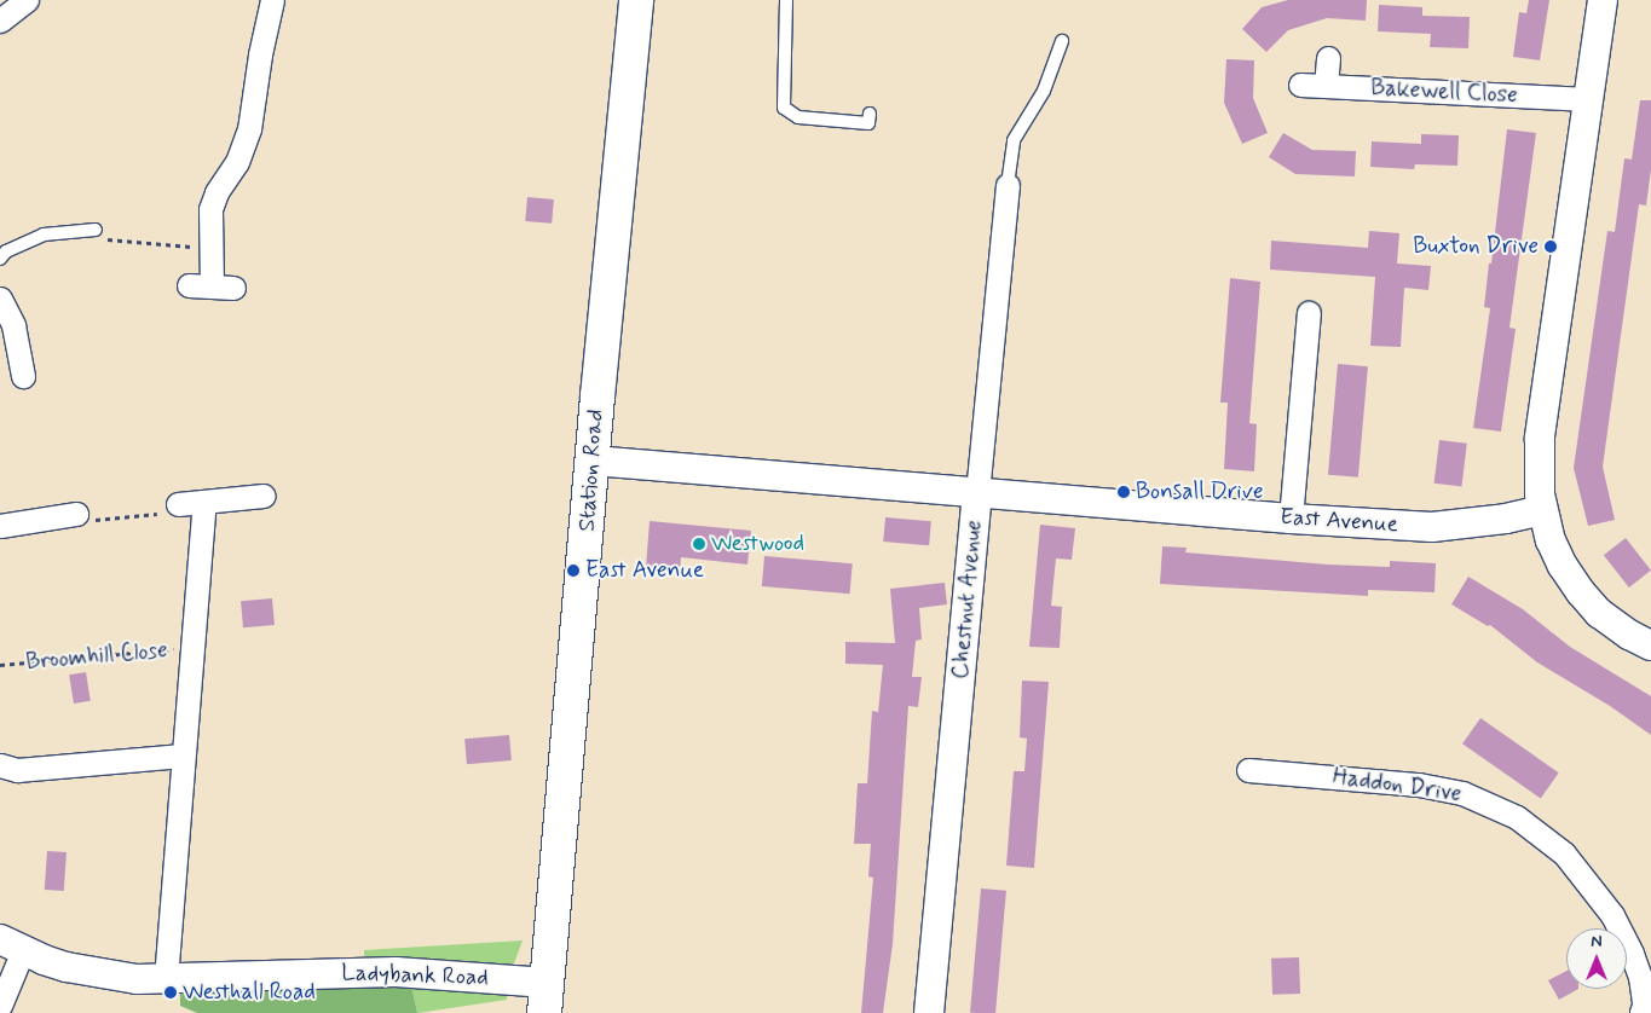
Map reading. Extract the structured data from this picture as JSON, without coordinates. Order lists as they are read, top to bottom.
{
  "streets": {
    "main road": ["Station Road"],
    "street": [
      "Bakewell Close",
      "East Avenue",
      "Chestnut Avenue",
      "Haddon Drive",
      "Ladybank Road"
    ],
    "path": ["Broomhill Close"]
  },
  "crossings": [
    ["Station Road", "East Avenue"],
    ["Station Road", "Ladybank Road"],
    ["East Avenue", "Chestnut Avenue"]
  ],
  "places": [
    "Buxton Drive",
    "Bonsall Drive",
    "Westwood",
    "East Avenue",
    "Westhall Road"
  ],
  "north": "top"
}
